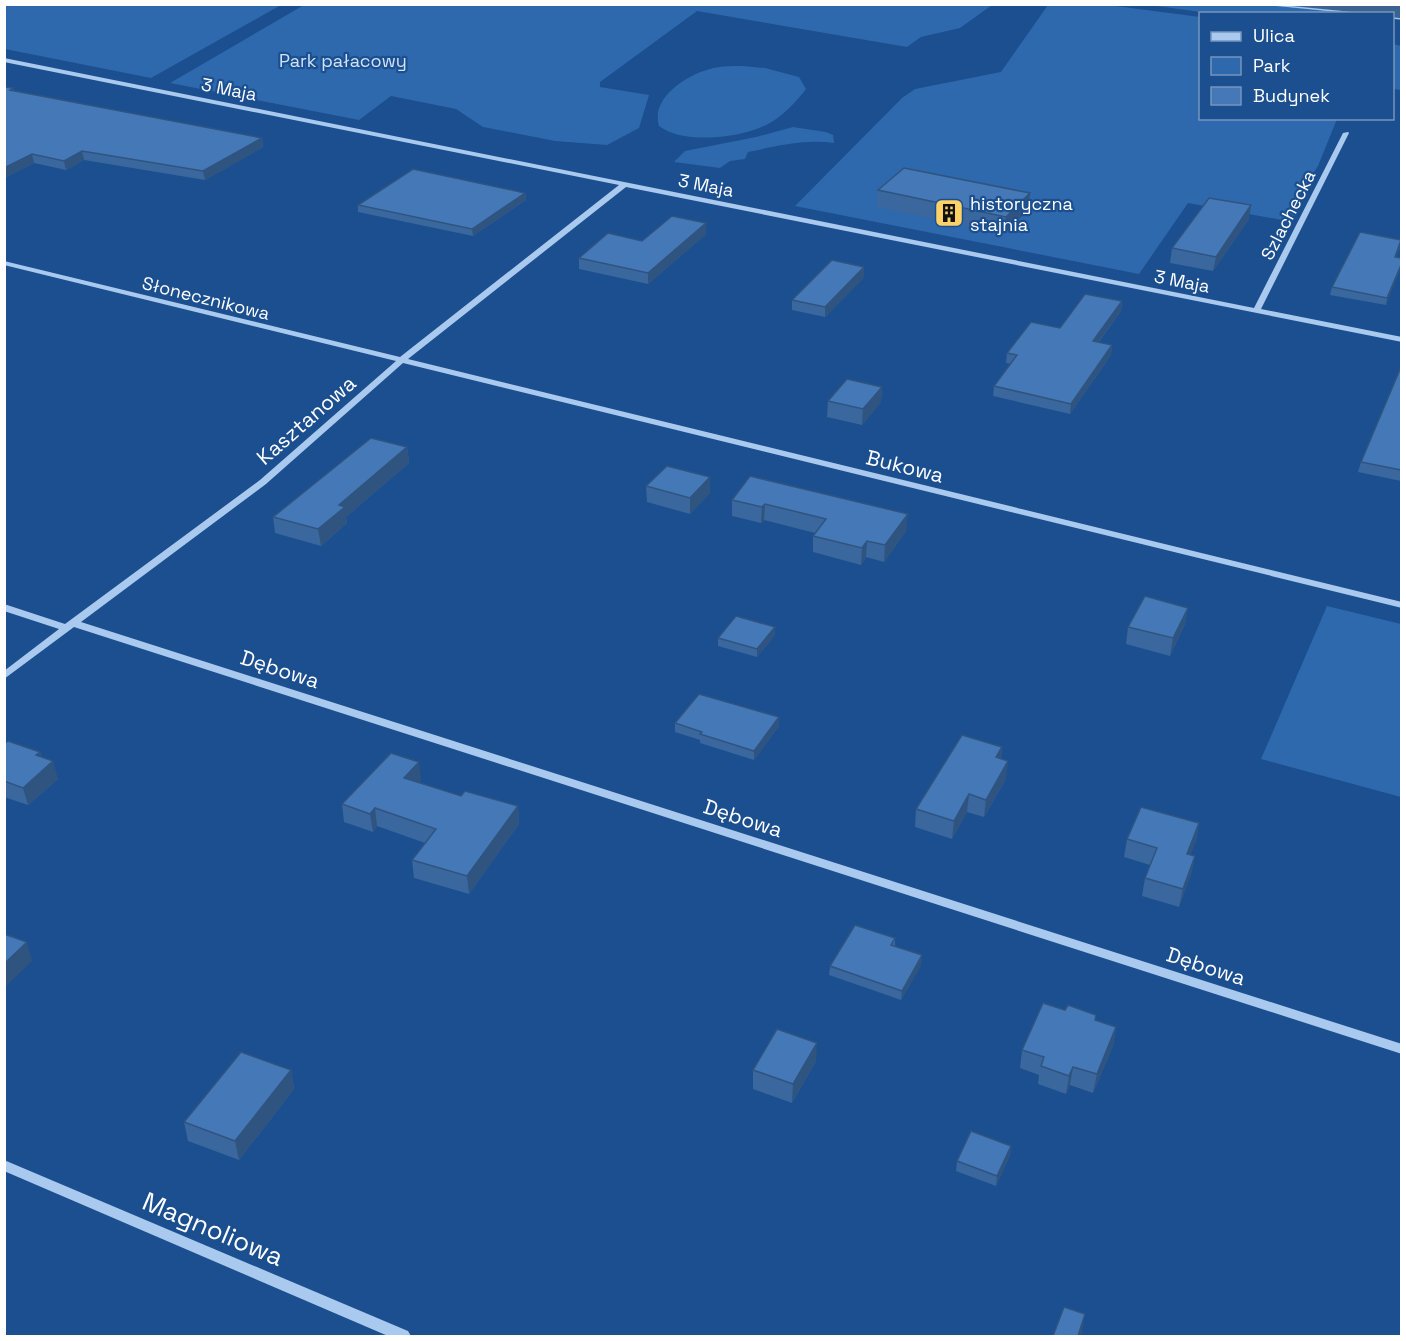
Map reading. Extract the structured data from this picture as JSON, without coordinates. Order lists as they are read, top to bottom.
{
  "streets": {
    "street": [
      "3 Maja",
      "Szlachecka",
      "Słonecznikowa",
      "Kasztanowa",
      "Bukowa",
      "Dębowa",
      "Magnoliowa"
    ]
  },
  "crossings": [
    ["3 Maja", "Szlachecka"],
    ["3 Maja", "Kasztanowa"],
    ["Słonecznikowa", "Kasztanowa"],
    ["Słonecznikowa", "Bukowa"],
    ["Kasztanowa", "Bukowa"],
    ["Kasztanowa", "Dębowa"]
  ],
  "parks": ["Park pałacowy"],
  "places": {
    "building": ["historyczna stajnia"]
  },
  "legend": ["Ulica", "Park", "Budynek"]
}
